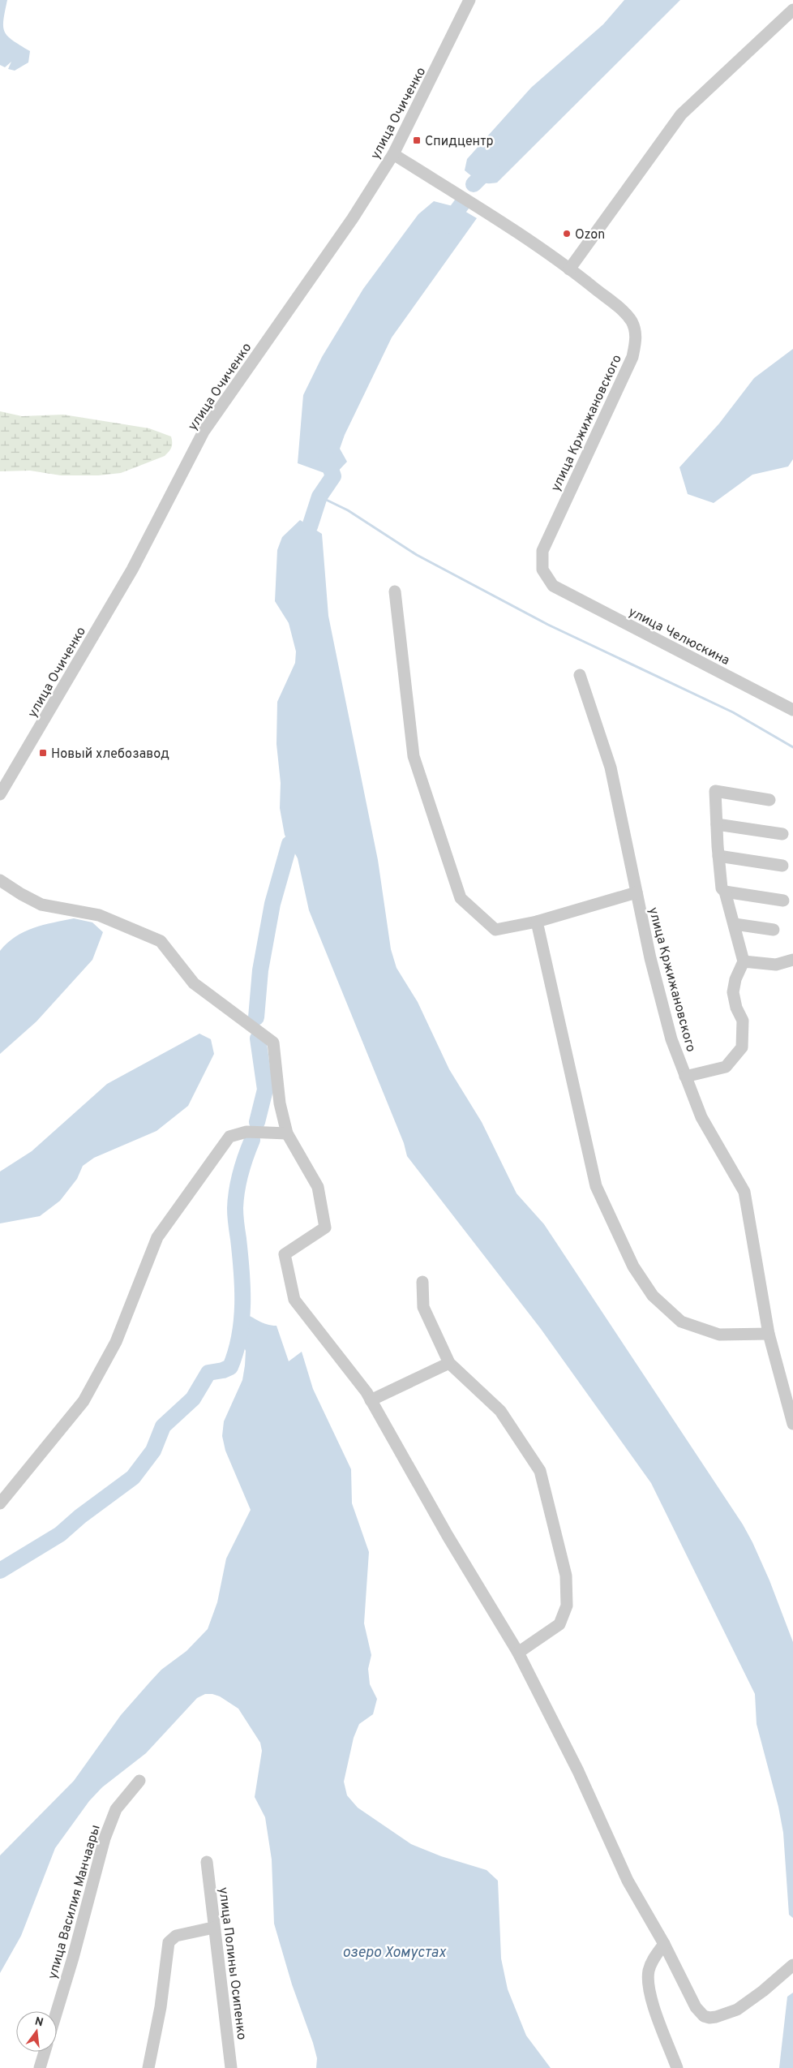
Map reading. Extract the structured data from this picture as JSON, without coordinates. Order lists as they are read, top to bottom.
{
  "streets": {
    "street": [
      "улица Очиченко",
      "улица Кржижановского",
      "улица Челюскина",
      "улица Василия Манчаары",
      "улица Полины Осипенко"
    ]
  },
  "crossings": [
    ["улица Очиченко", "улица Кржижановского"],
    ["улица Кржижановского", "улица Челюскина"]
  ],
  "water": ["озеро Хомустах"],
  "places": {
    "transit": ["Спидцентр", "Новый хлебозавод"],
    "other": ["Ozon"]
  },
  "north": "top"
}
